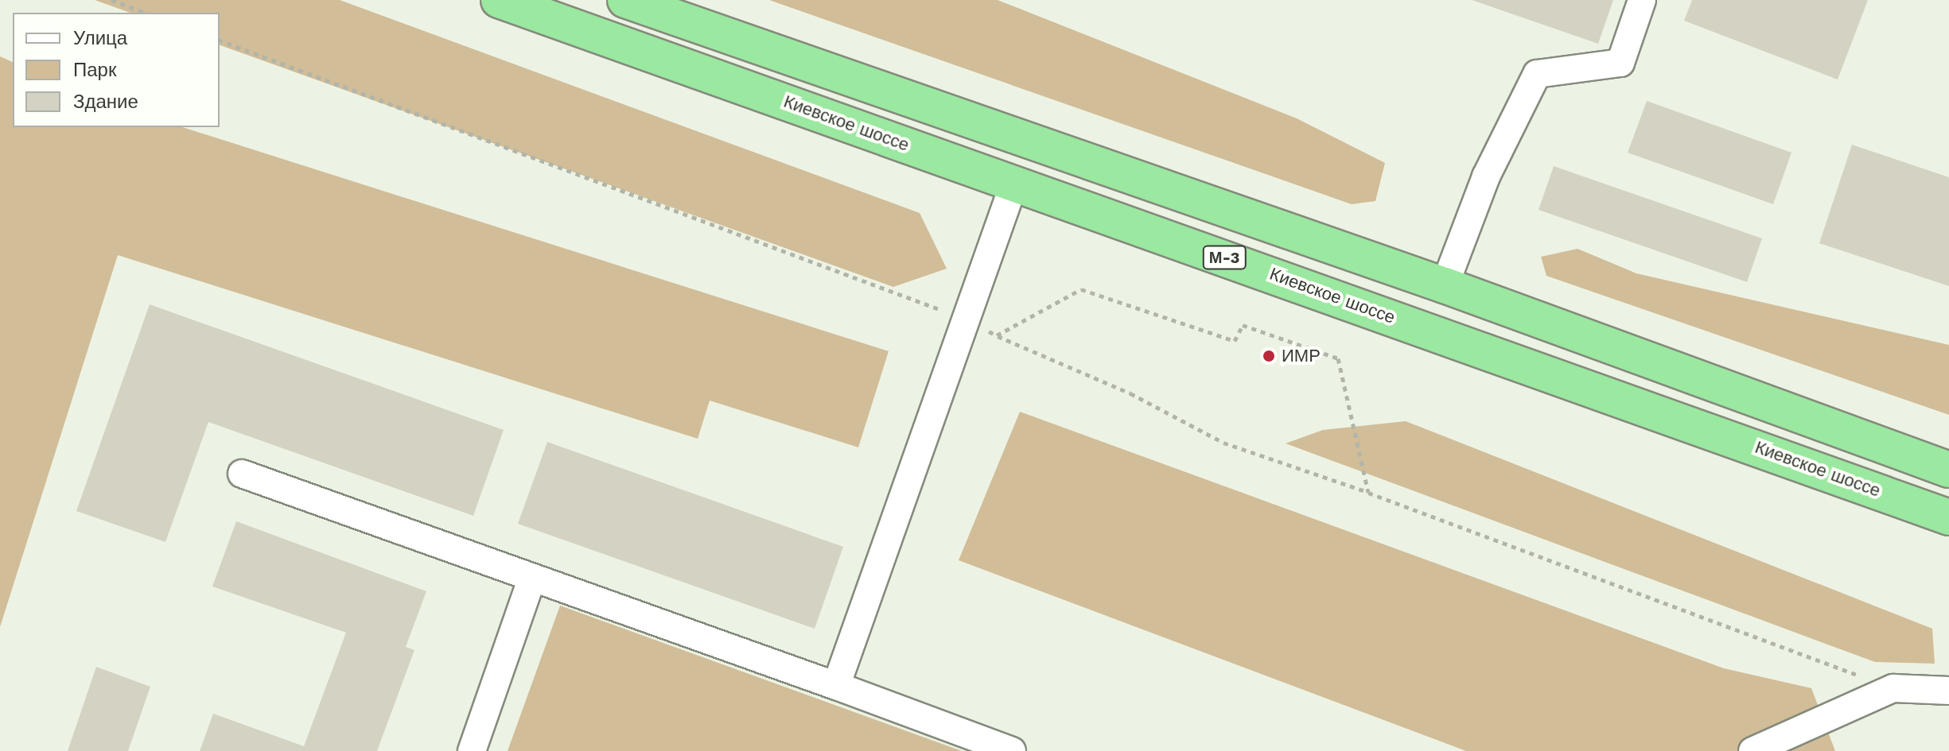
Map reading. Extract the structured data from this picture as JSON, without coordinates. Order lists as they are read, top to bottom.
{
  "streets": {
    "highway": ["Киевское шоссе", "М-3"]
  },
  "places": ["ИМР"],
  "legend": ["Улица", "Парк", "Здание"]
}
